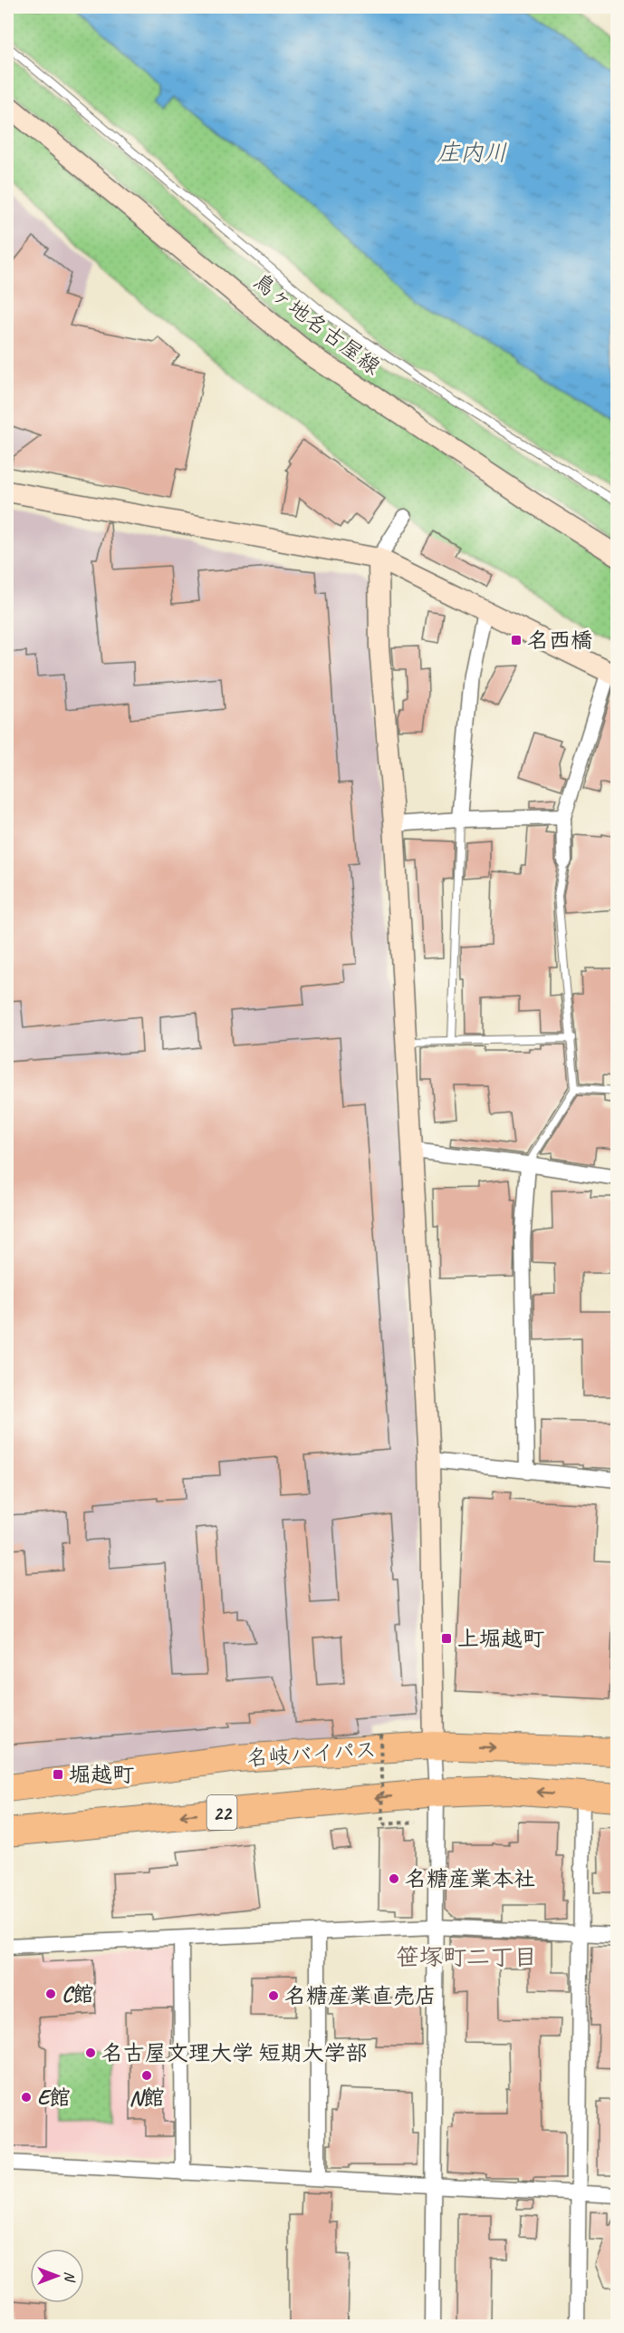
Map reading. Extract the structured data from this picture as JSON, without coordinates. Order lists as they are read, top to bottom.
{
  "streets": {
    "highway": ["名岐バイパス", "22"],
    "street": ["鳥ヶ地名古屋線"]
  },
  "districts": ["笹塚町二丁目"],
  "water": ["庄内川"],
  "places": {
    "transit": ["名西橋", "上堀越町", "堀越町"],
    "other": [
      "名糖産業本社",
      "C館",
      "名糖産業直売店",
      "名古屋文理大学 短期大学部",
      "N館",
      "E館"
    ]
  },
  "north": "right"
}
